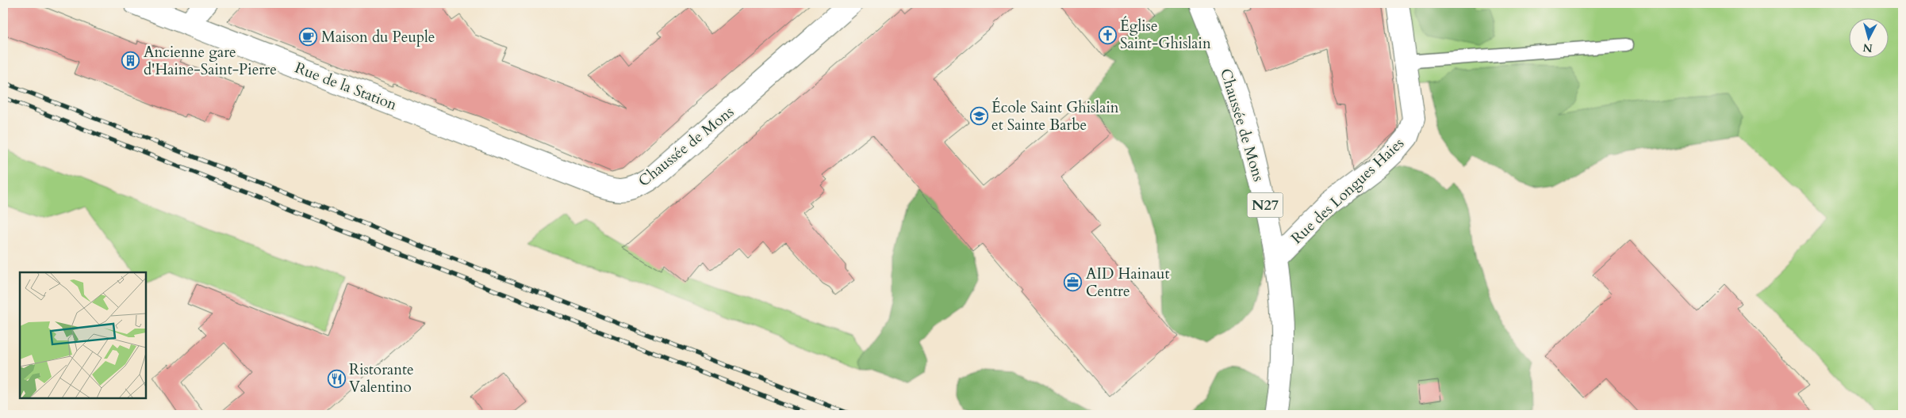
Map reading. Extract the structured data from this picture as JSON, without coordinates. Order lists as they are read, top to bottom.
{
  "streets": {
    "street": [
      "Rue de la Station",
      "Chaussée de Mons",
      "Rue des Longues Haies",
      "N27"
    ]
  },
  "crossings": [
    ["Rue de la Station", "Chaussée de Mons"],
    ["Chaussée de Mons", "Rue des Longues Haies"]
  ],
  "places": {
    "church": ["Église Saint-Ghislain"],
    "cafe": ["Maison du Peuple"],
    "building": ["Ancienne gare d'Haine-Saint-Pierre"],
    "school or university": ["École Saint Ghislain et Sainte Barbe"],
    "office": ["AID Hainaut Centre"],
    "restaurant": ["Ristorante Valentino"]
  },
  "north": "bottom"
}
